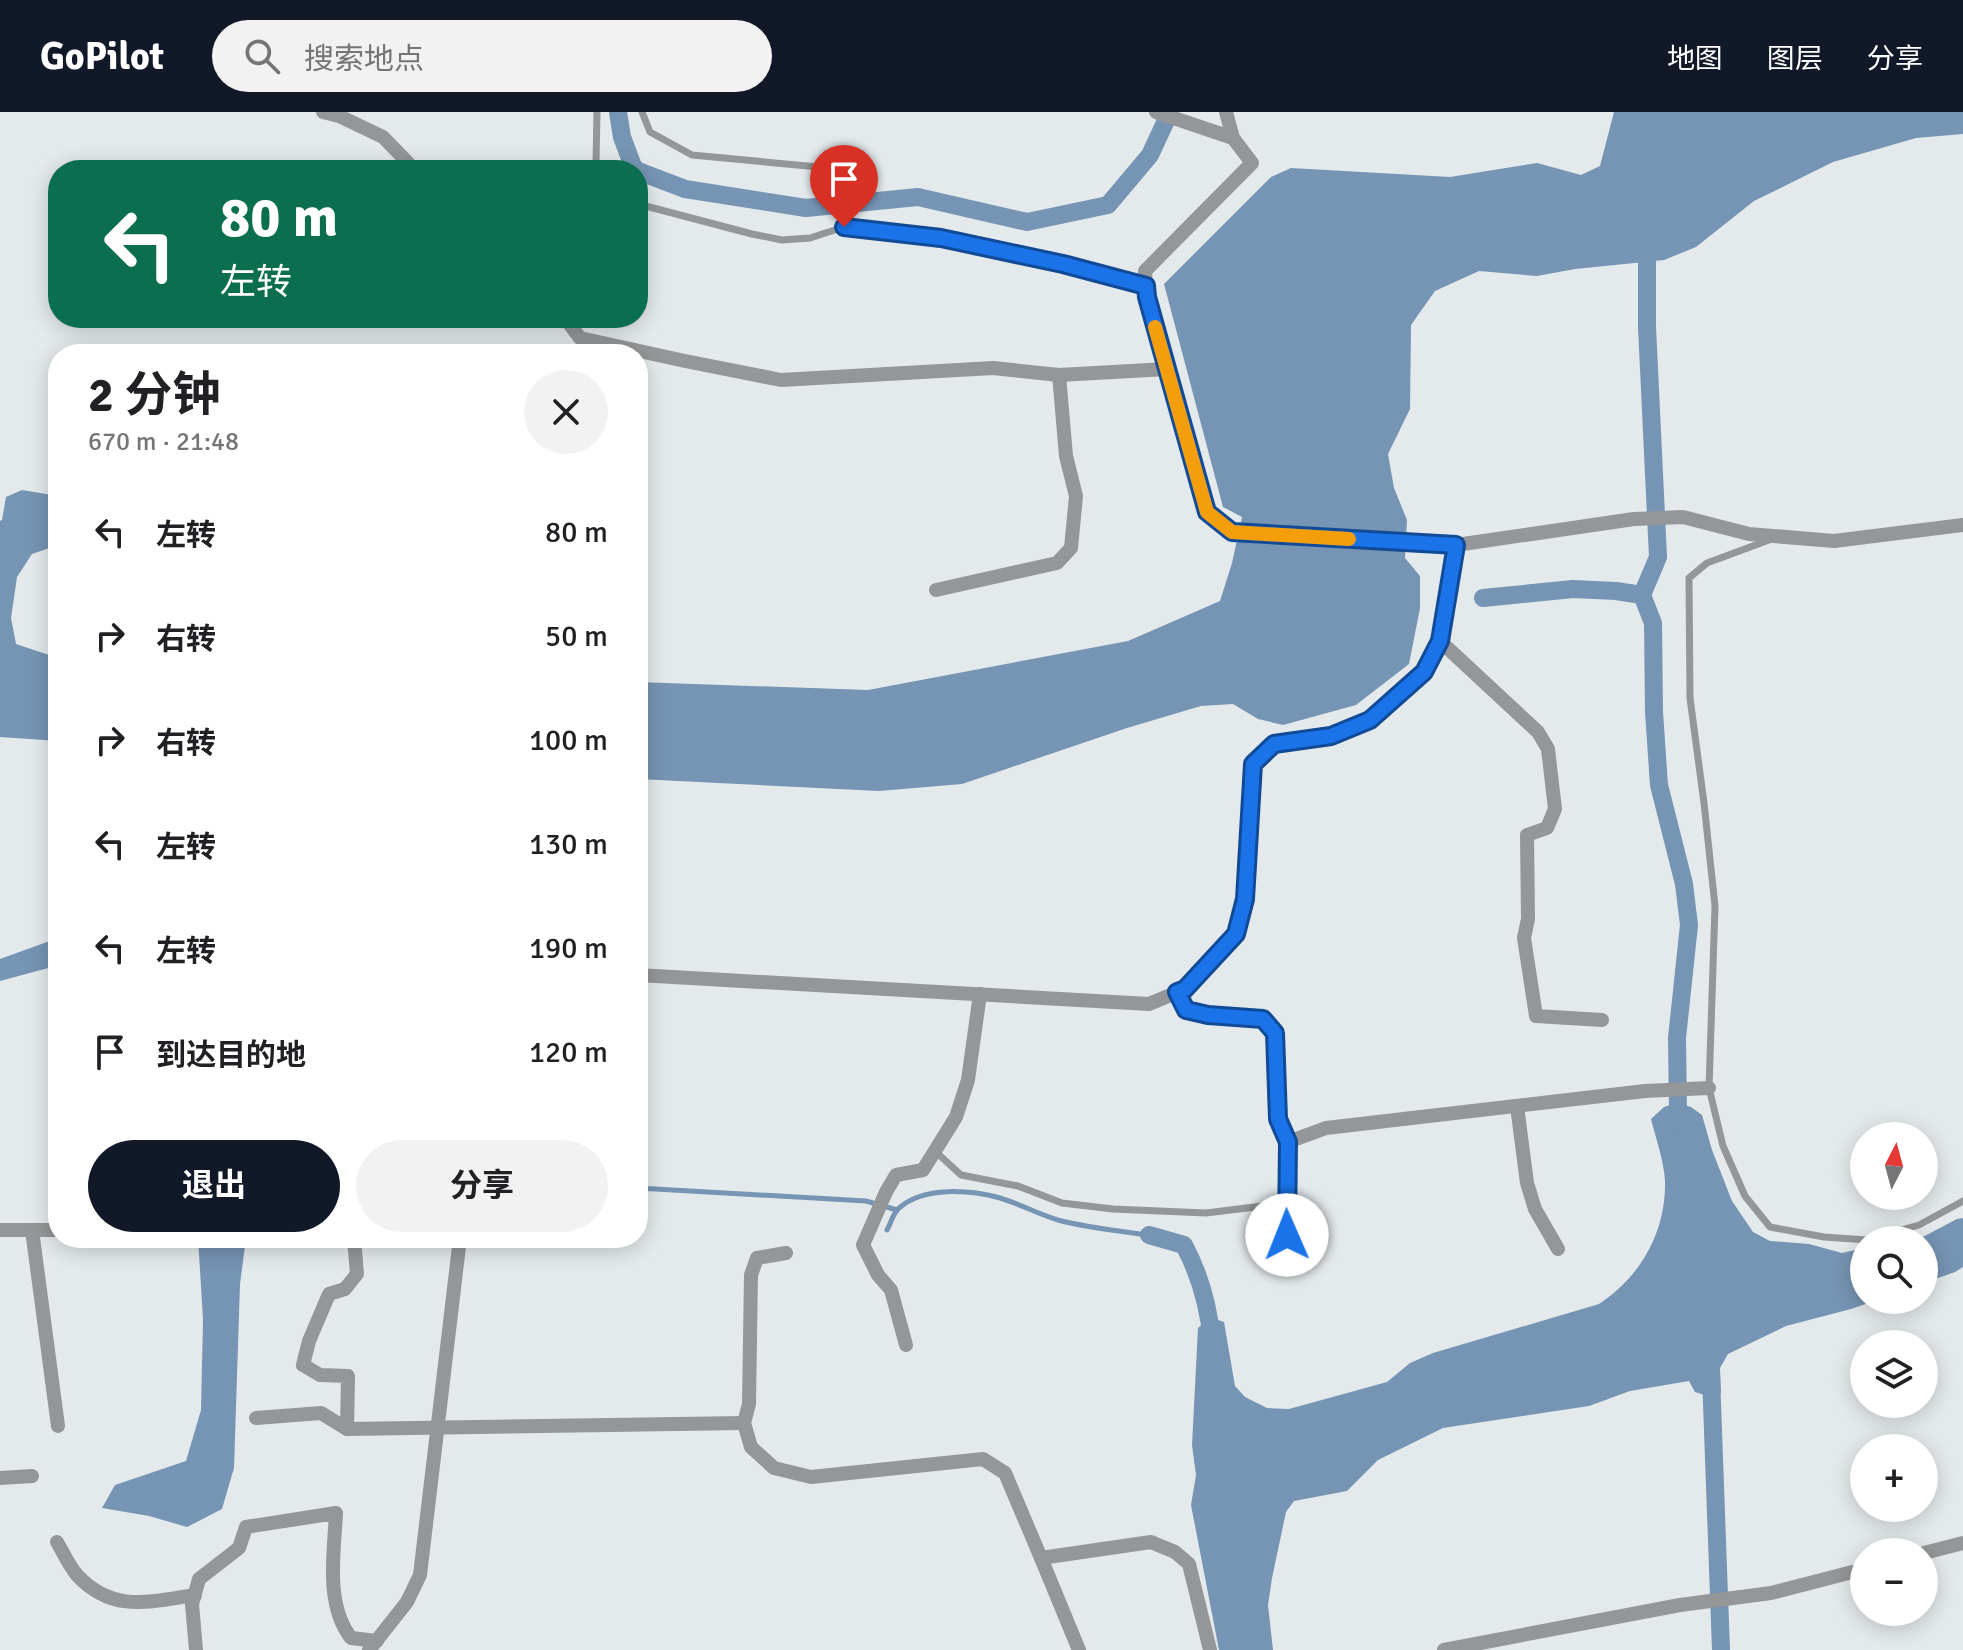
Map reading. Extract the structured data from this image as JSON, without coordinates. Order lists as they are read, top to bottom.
{
  "north": "top",
  "page": {
    "header": "GoPilot",
    "search": "搜索地点",
    "nav": ["地图", "图层", "分享"],
    "turn": ["80 m", "左转"],
    "heading": ["2 分钟", "670 m · 21:48"],
    "list": [
      {
        "name": "左转",
        "value": "80 m"
      },
      {
        "name": "右转",
        "value": "50 m"
      },
      {
        "name": "右转",
        "value": "100 m"
      },
      {
        "name": "左转",
        "value": "130 m"
      },
      {
        "name": "左转",
        "value": "190 m"
      },
      {
        "name": "到达目的地",
        "value": "120 m"
      }
    ],
    "map_buttons": ["+", "−"],
    "buttons": ["退出", "分享"]
  }
}
